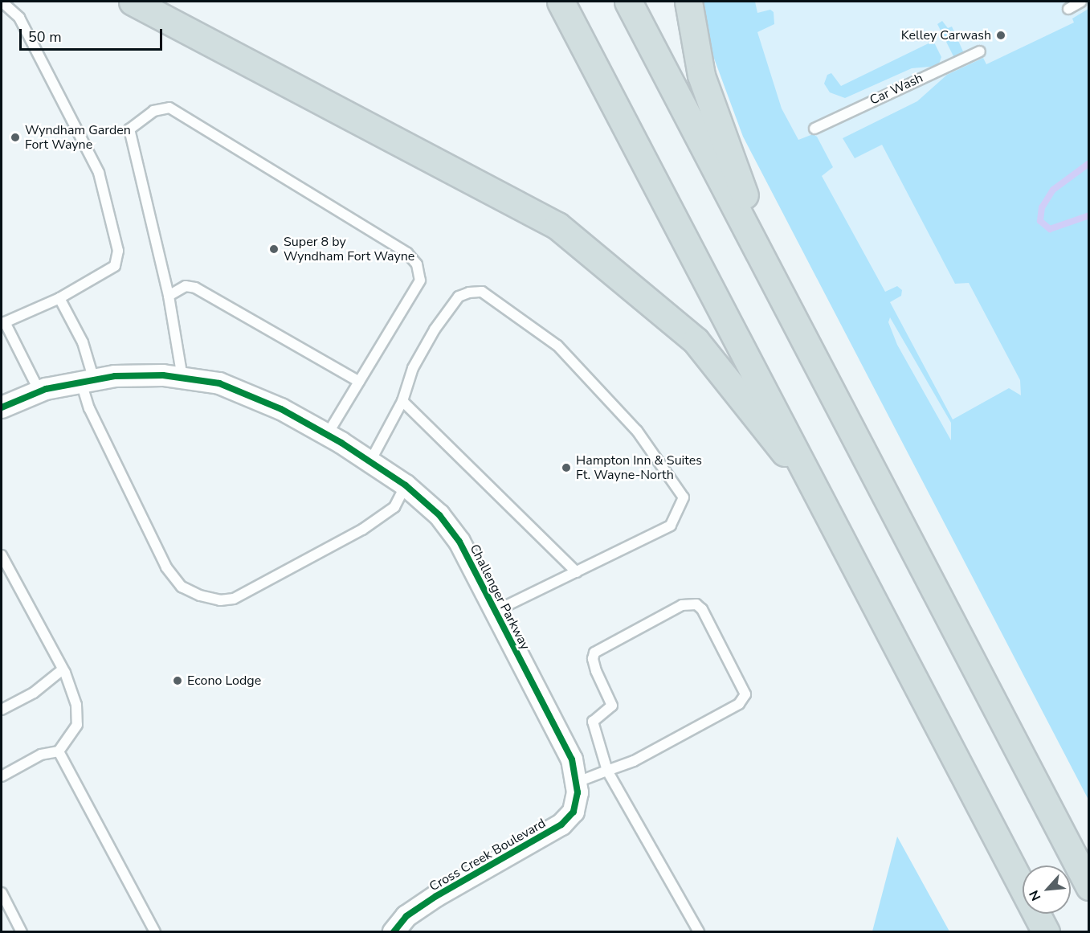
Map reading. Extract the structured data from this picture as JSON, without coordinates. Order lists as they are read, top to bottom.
{
  "streets": {
    "street": ["Challenger Parkway", "Cross Creek Boulevard"],
    "lane": ["Car Wash"]
  },
  "crossings": [
    ["Challenger Parkway", "Cross Creek Boulevard"]
  ],
  "places": [
    "Kelley Carwash",
    "Wyndham Garden Fort Wayne",
    "Super 8 by Wyndham Fort Wayne",
    "Hampton Inn & Suites Ft. Wayne-North",
    "Econo Lodge"
  ],
  "scale_bar": "50 m",
  "north": "bottom left"
}
